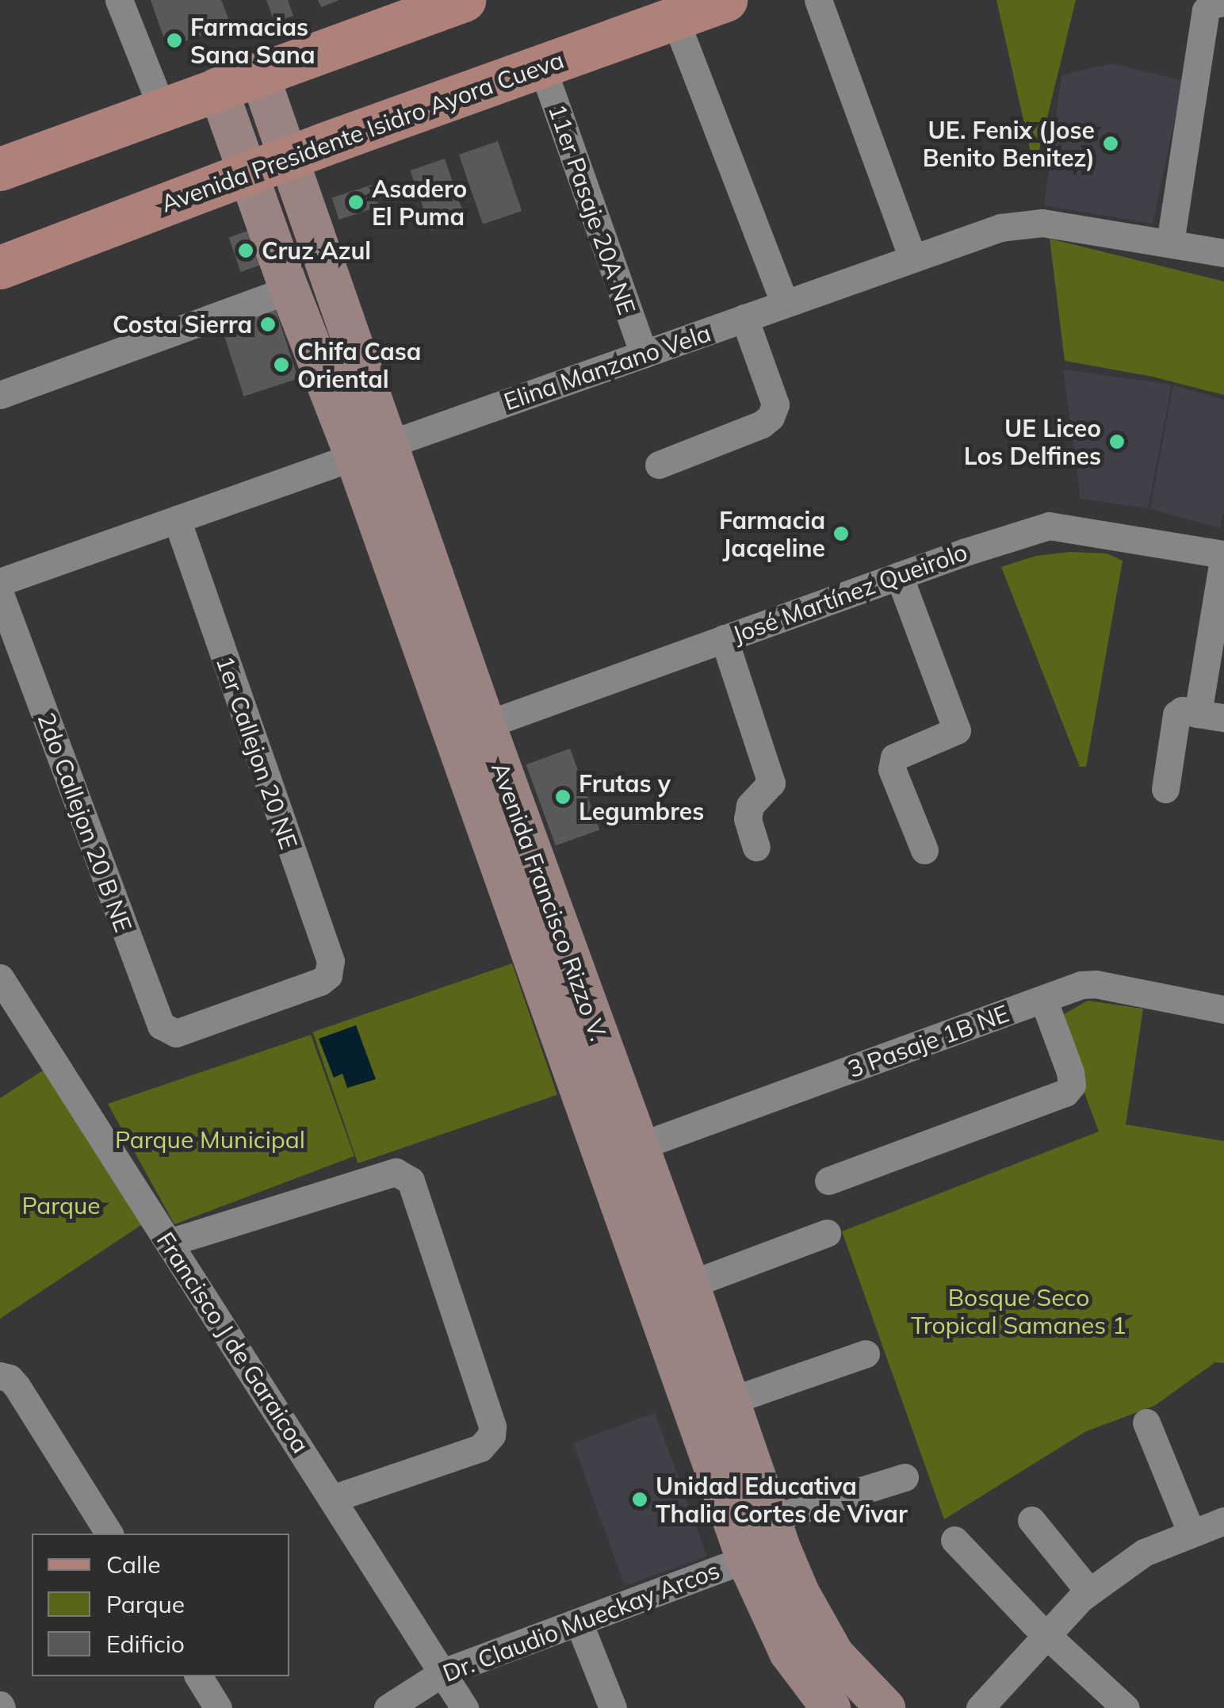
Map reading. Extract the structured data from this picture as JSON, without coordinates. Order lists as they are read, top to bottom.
{
  "streets": {
    "main road": ["Avenida Presidente Isidro Ayora Cueva", "Avenida Francisco Rizzo V."],
    "street": [
      "11er Pasaje 20A NE",
      "Elina Manzano Vela",
      "José Martínez Queirolo",
      "1er Callejon 20 NE",
      "2do Callejon 20 B NE",
      "3 Pasaje 1B NE",
      "Francisco J de Garaicoa",
      "Dr. Claudio Mueckay Arcos"
    ]
  },
  "crossings": [
    ["Avenida Presidente Isidro Ayora Cueva", "11er Pasaje 20A NE"],
    ["Avenida Presidente Isidro Ayora Cueva", "Avenida Francisco Rizzo V."],
    ["11er Pasaje 20A NE", "Elina Manzano Vela"],
    ["Elina Manzano Vela", "1er Callejon 20 NE"],
    ["Elina Manzano Vela", "Avenida Francisco Rizzo V."],
    ["José Martínez Queirolo", "Avenida Francisco Rizzo V."],
    ["1er Callejon 20 NE", "2do Callejon 20 B NE"],
    ["Avenida Francisco Rizzo V.", "3 Pasaje 1B NE"],
    ["Avenida Francisco Rizzo V.", "Dr. Claudio Mueckay Arcos"],
    ["Francisco J de Garaicoa", "Dr. Claudio Mueckay Arcos"]
  ],
  "parks": ["Parque Municipal", "Parque", "Bosque Seco Tropical Samanes 1"],
  "places": [
    "Farmacias Sana Sana",
    "UE. Fenix (Jose Benito Benitez)",
    "Asadero El Puma",
    "Cruz Azul",
    "Costa Sierra",
    "Chifa Casa Oriental",
    "UE Liceo Los Delfines",
    "Farmacia Jacqeline",
    "Frutas y Legumbres",
    "Unidad Educativa Thalia Cortes de Vivar"
  ],
  "legend": ["Calle", "Parque", "Edificio"]
}
